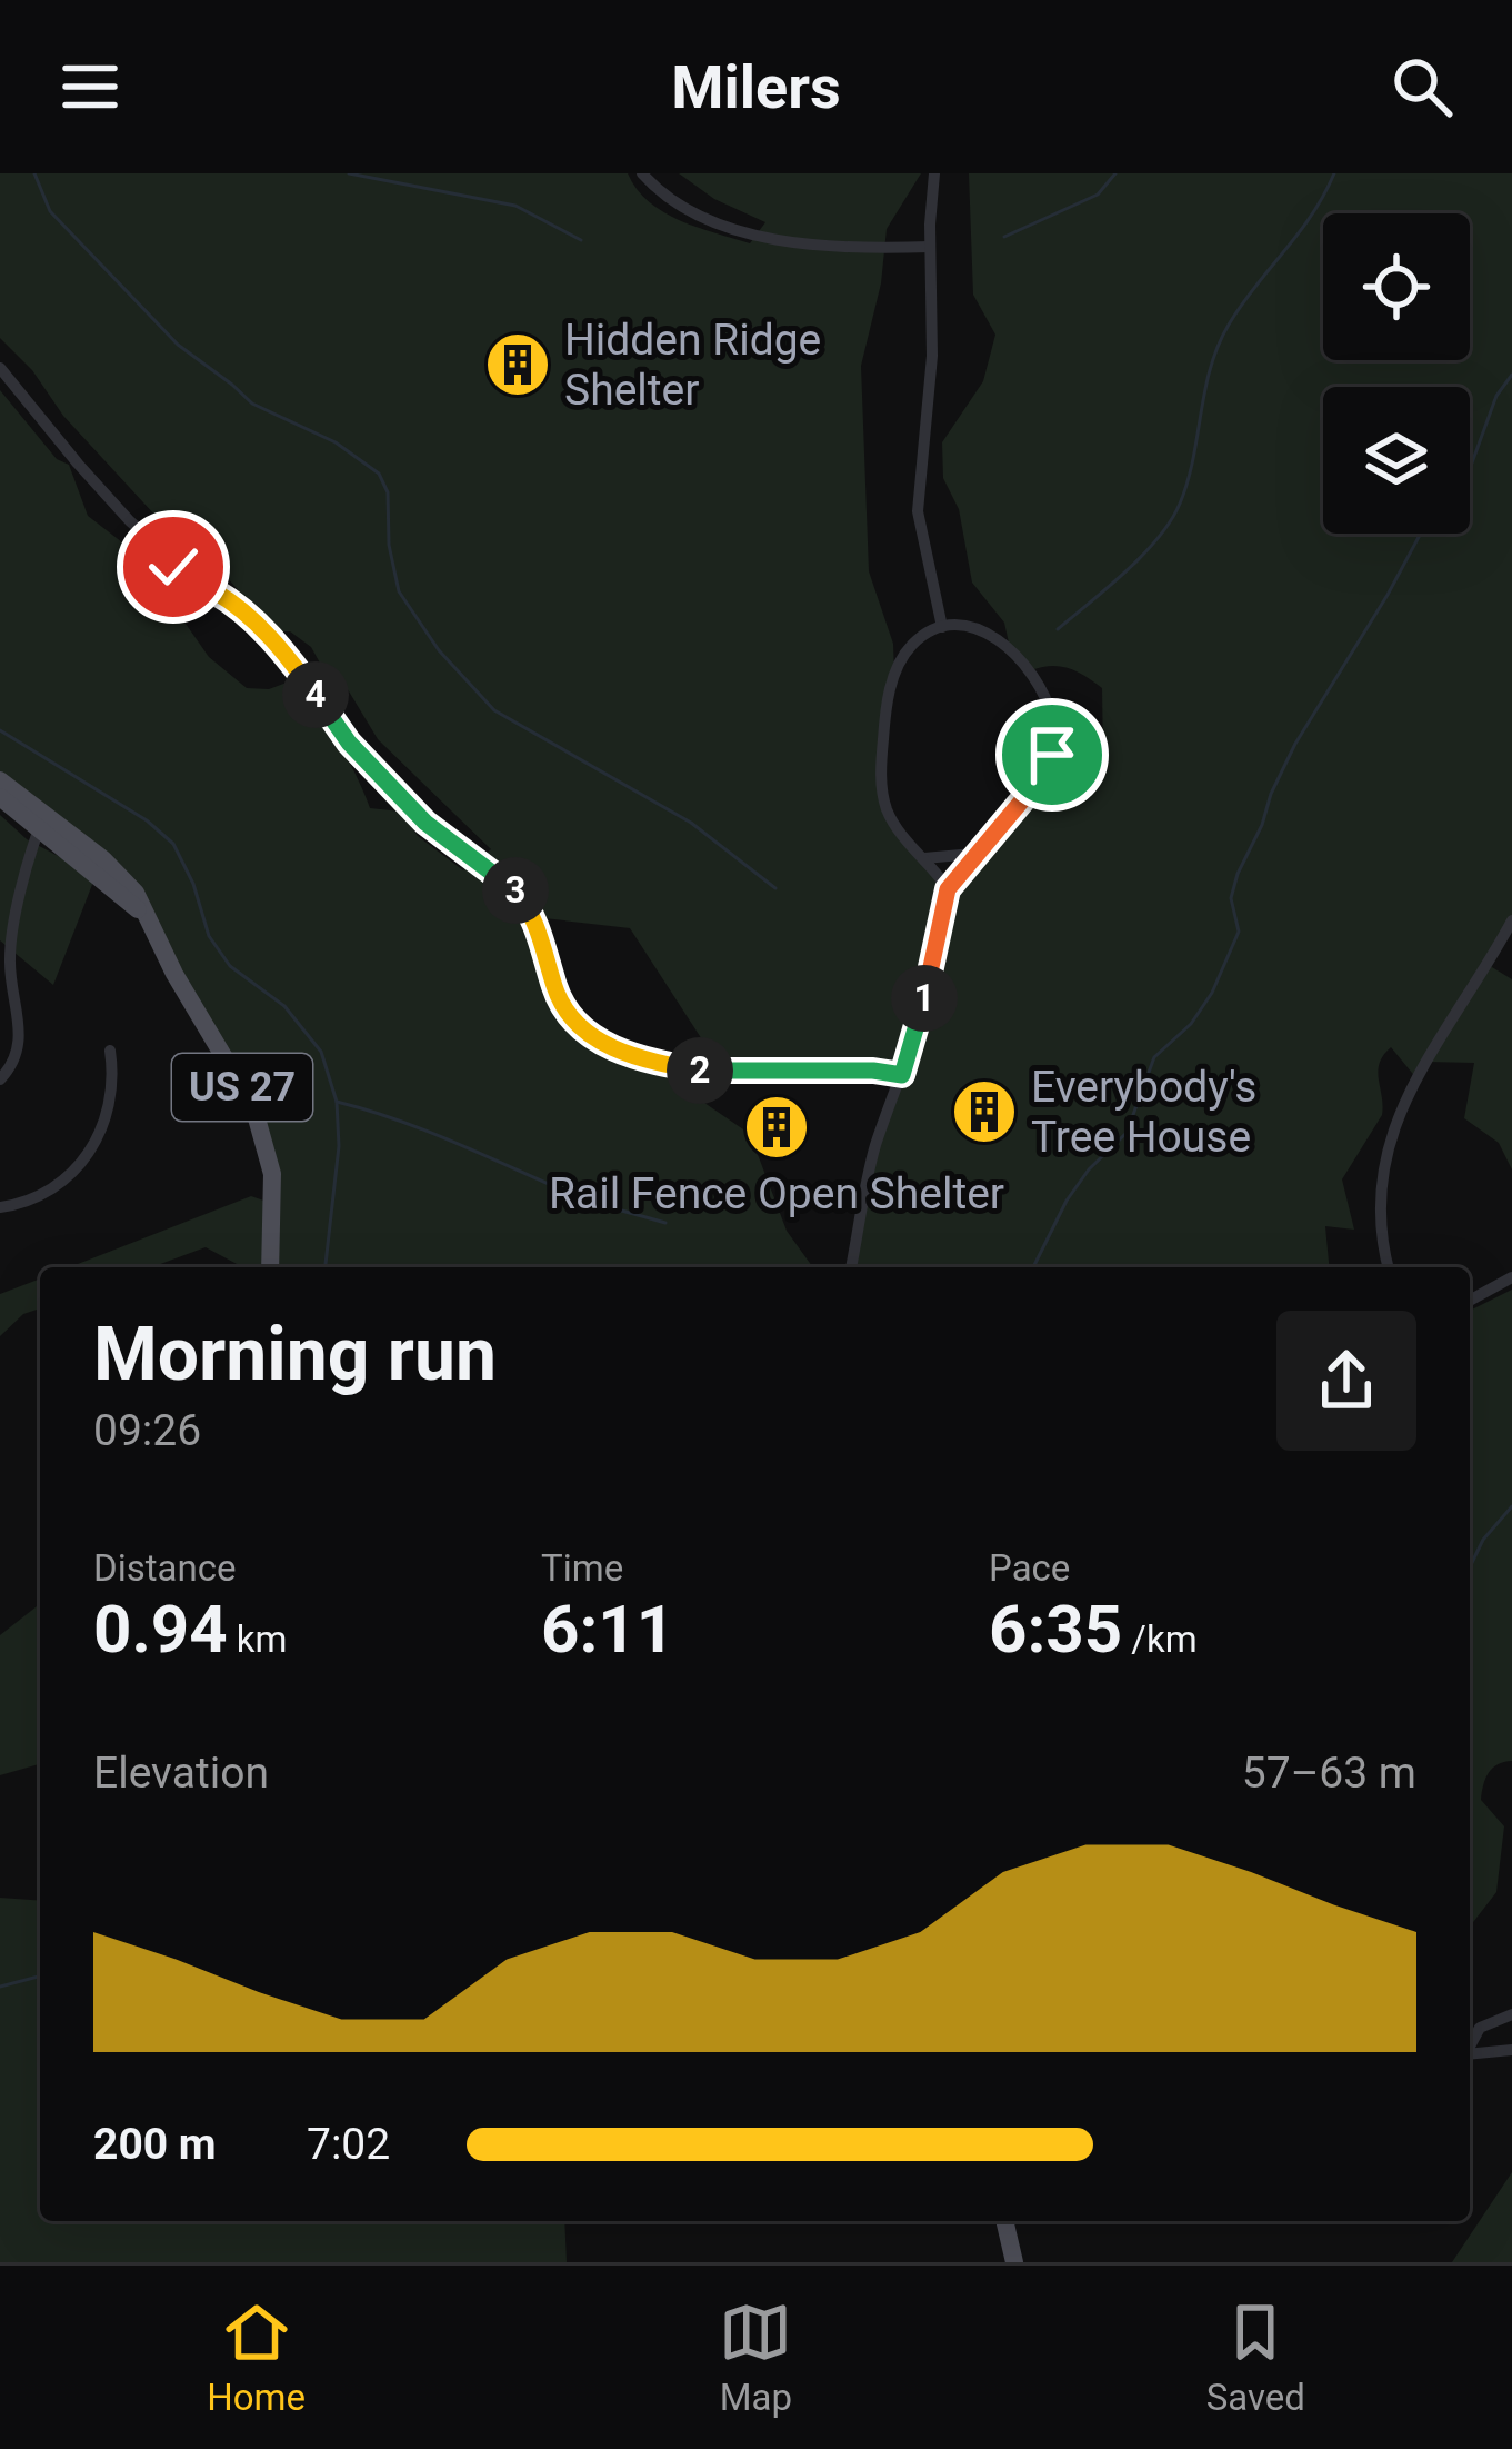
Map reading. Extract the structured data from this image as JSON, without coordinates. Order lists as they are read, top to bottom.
{
  "streets": {
    "main road": ["US 27"]
  },
  "places": {
    "building": ["Hidden Ridge Shelter", "Everybody's Tree House", "Rail Fence Open Shelter"]
  },
  "page": {
    "header": "Milers",
    "pins": [
      "4",
      "3",
      "1",
      "2"
    ],
    "heading": ["Morning run", "09:26"],
    "stats": [
      ["Distance", "0.94 km"],
      ["Time", "6:11"],
      ["Pace", "6:35 /km"]
    ],
    "chart": ["Elevation", "57–63 m"],
    "list": [
      {
        "name": "200 m",
        "note": "7:02"
      }
    ],
    "tabs": ["Home", "Map", "Saved"]
  }
}
